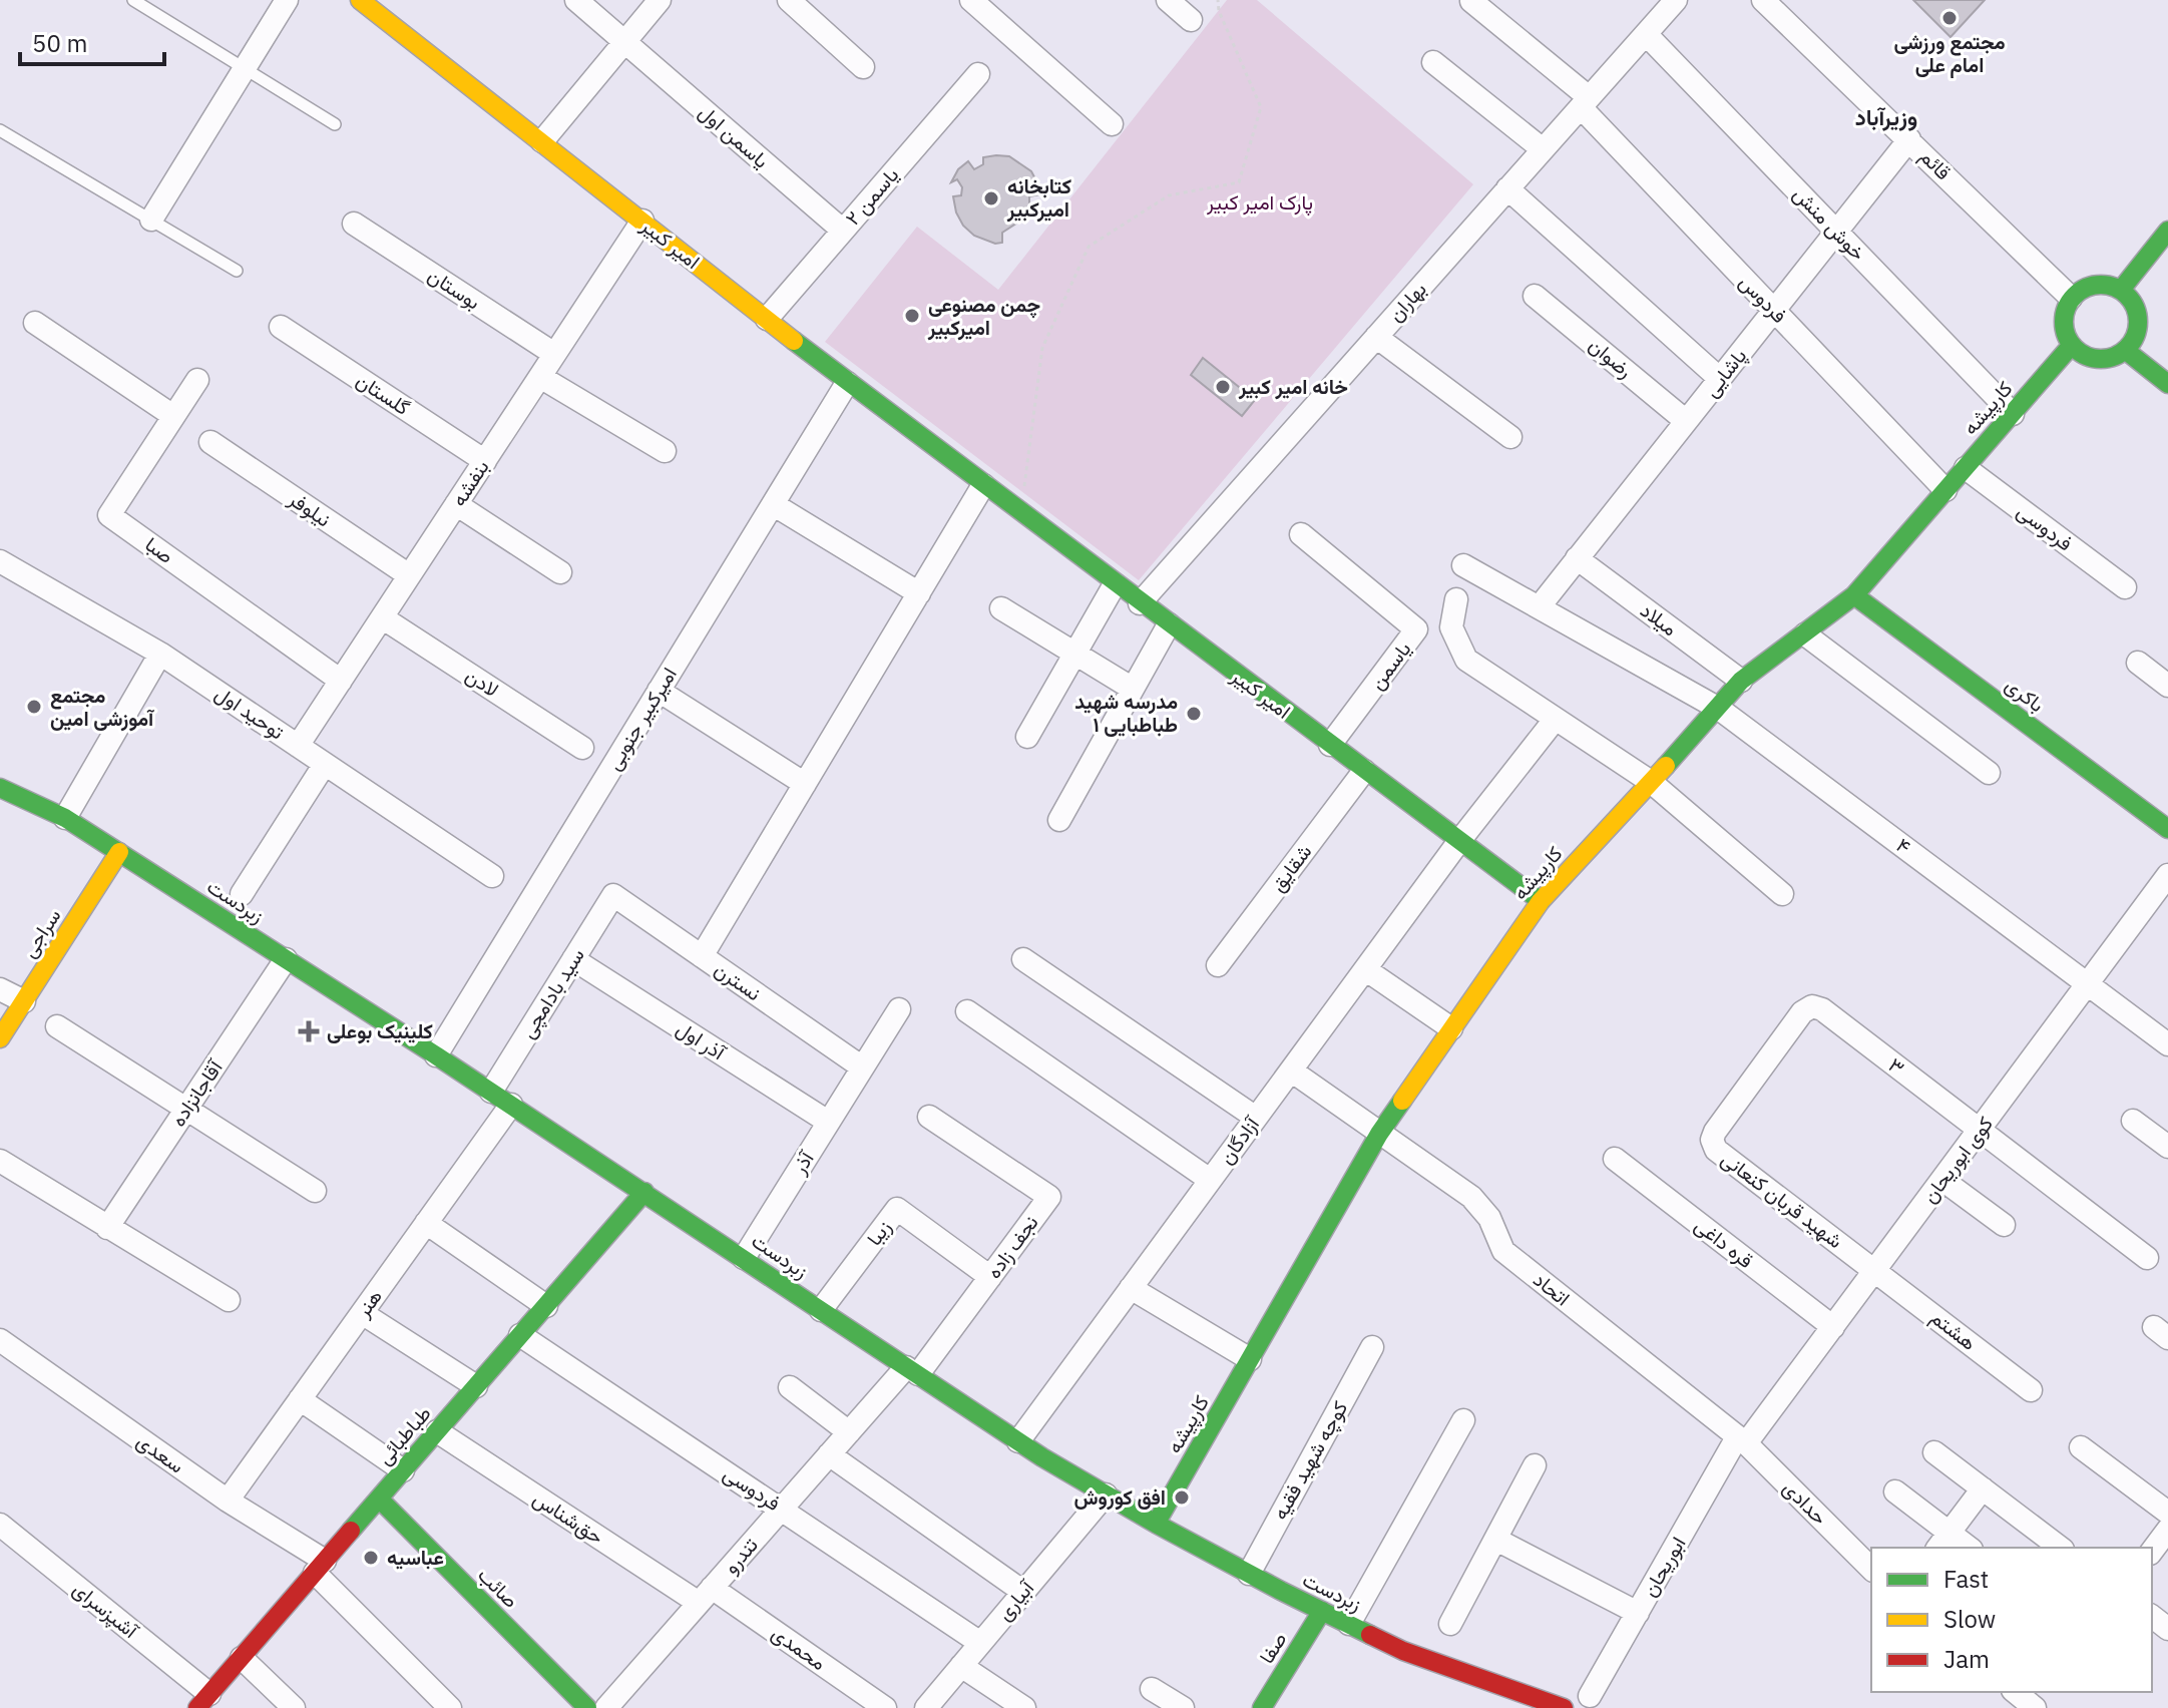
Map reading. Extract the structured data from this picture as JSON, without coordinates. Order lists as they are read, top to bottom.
{
  "streets": {
    "main road": [
      "امیر کبیر",
      "کارپیشه",
      "باکری",
      "زبردست",
      "سراجی",
      "طباطبائی",
      "صائب",
      "صفا"
    ],
    "street": [
      "یاسمن اول",
      "قائم",
      "یاسمن ۲",
      "خوش منش",
      "بوستان",
      "فردوس",
      "بهاران",
      "رضوان",
      "پاشایی",
      "گلستان",
      "بنفشه",
      "نیلوفر",
      "فردوسی",
      "صبا",
      "میلاد",
      "یاسمن",
      "لادن",
      "توحید اول",
      "امیرکبیر جنوبی",
      "۴",
      "شقایق",
      "نسترن",
      "سید بادامچی",
      "آذر اول",
      "۳",
      "آقاجانزاده",
      "آزادگان",
      "کوی ابوریحان",
      "آذر",
      "شهید قربان کنعانی",
      "زیبا",
      "قره داغی",
      "نجف زاده",
      "اتحاد",
      "هنر",
      "هشتم",
      "سعدی",
      "کوچه شهید فقیه",
      "حدادی",
      "حق‌شناس",
      "تندرو",
      "ابوریحان",
      "آبیاری",
      "آشپزسرای",
      "محمدی"
    ]
  },
  "crossings": [
    ["یاسمن اول", "یاسمن ۲"],
    ["قائم", "پاشایی"],
    ["قائم", "کارپیشه"],
    ["یاسمن ۲", "امیر کبیر"],
    ["خوش منش", "بهاران"],
    ["خوش منش", "پاشایی"],
    ["خوش منش", "کارپیشه"],
    ["امیر کبیر", "بهاران"],
    ["امیر کبیر", "کارپیشه"],
    ["امیر کبیر", "بنفشه"],
    ["امیر کبیر", "یاسمن"],
    ["امیر کبیر", "امیرکبیر جنوبی"],
    ["امیر کبیر", "شقایق"],
    ["امیر کبیر", "آزادگان"],
    ["بوستان", "بنفشه"],
    ["فردوس", "بهاران"],
    ["فردوس", "پاشایی"],
    ["فردوس", "کارپیشه"],
    ["رضوان", "پاشایی"],
    ["پاشایی", "میلاد"],
    ["پاشایی", "۴"],
    ["گلستان", "بنفشه"],
    ["کارپیشه", "فردوسی"],
    ["کارپیشه", "میلاد"],
    ["کارپیشه", "باکری"],
    ["کارپیشه", "۴"],
    ["کارپیشه", "زبردست"],
    ["کارپیشه", "اتحاد"],
    ["بنفشه", "نیلوفر"],
    ["بنفشه", "صبا"],
    ["بنفشه", "لادن"],
    ["بنفشه", "توحید اول"],
    ["فردوسی", "طباطبائی"],
    ["فردوسی", "تندرو"],
    ["فردوسی", "آبیاری"],
    ["امیرکبیر جنوبی", "زبردست"],
    ["۴", "کوی ابوریحان"],
    ["زبردست", "سراجی"],
    ["زبردست", "سید بادامچی"],
    ["زبردست", "آقاجانزاده"],
    ["زبردست", "آزادگان"],
    ["زبردست", "آذر"],
    ["زبردست", "زیبا"],
    ["زبردست", "نجف زاده"],
    ["زبردست", "هنر"],
    ["زبردست", "طباطبائی"],
    ["زبردست", "کوچه شهید فقیه"],
    ["زبردست", "تندرو"],
    ["زبردست", "آبیاری"],
    ["زبردست", "صفا"],
    ["نسترن", "سید بادامچی"],
    ["نسترن", "آذر"],
    ["سید بادامچی", "آذر اول"],
    ["آذر اول", "آذر"],
    ["۳", "کوی ابوریحان"],
    ["۳", "شهید قربان کنعانی"],
    ["آزادگان", "اتحاد"],
    ["کوی ابوریحان", "شهید قربان کنعانی"],
    ["کوی ابوریحان", "قره داغی"],
    ["کوی ابوریحان", "اتحاد"],
    ["کوی ابوریحان", "هشتم"],
    ["کوی ابوریحان", "حدادی"],
    ["کوی ابوریحان", "ابوریحان"],
    ["شهید قربان کنعانی", "هشتم"],
    ["زیبا", "نجف زاده"],
    ["نجف زاده", "تندرو"],
    ["اتحاد", "حدادی"],
    ["اتحاد", "ابوریحان"],
    ["هنر", "سعدی"],
    ["طباطبائی", "سعدی"],
    ["طباطبائی", "حق‌شناس"],
    ["طباطبائی", "صائب"],
    ["طباطبائی", "آشپزسرای"],
    ["حدادی", "ابوریحان"],
    ["حق‌شناس", "تندرو"],
    ["حق‌شناس", "محمدی"],
    ["تندرو", "محمدی"]
  ],
  "districts": ["وزیرآباد"],
  "parks": ["پارک امیر کبیر"],
  "places": {
    "other": [
      "مجتمع ورزشی امام علی",
      "کتابخانه امیرکبیر",
      "چمن مصنوعی امیرکبیر",
      "خانه امیر کبیر",
      "مجتمع آموزشی امین",
      "مدرسه شهید طباطبایی ۱",
      "افق کوروش",
      "عباسیه"
    ],
    "health": ["کلینیک بوعلی"]
  },
  "legend": ["Fast", "Slow", "Jam"],
  "scale_bar": "50 m"
}
